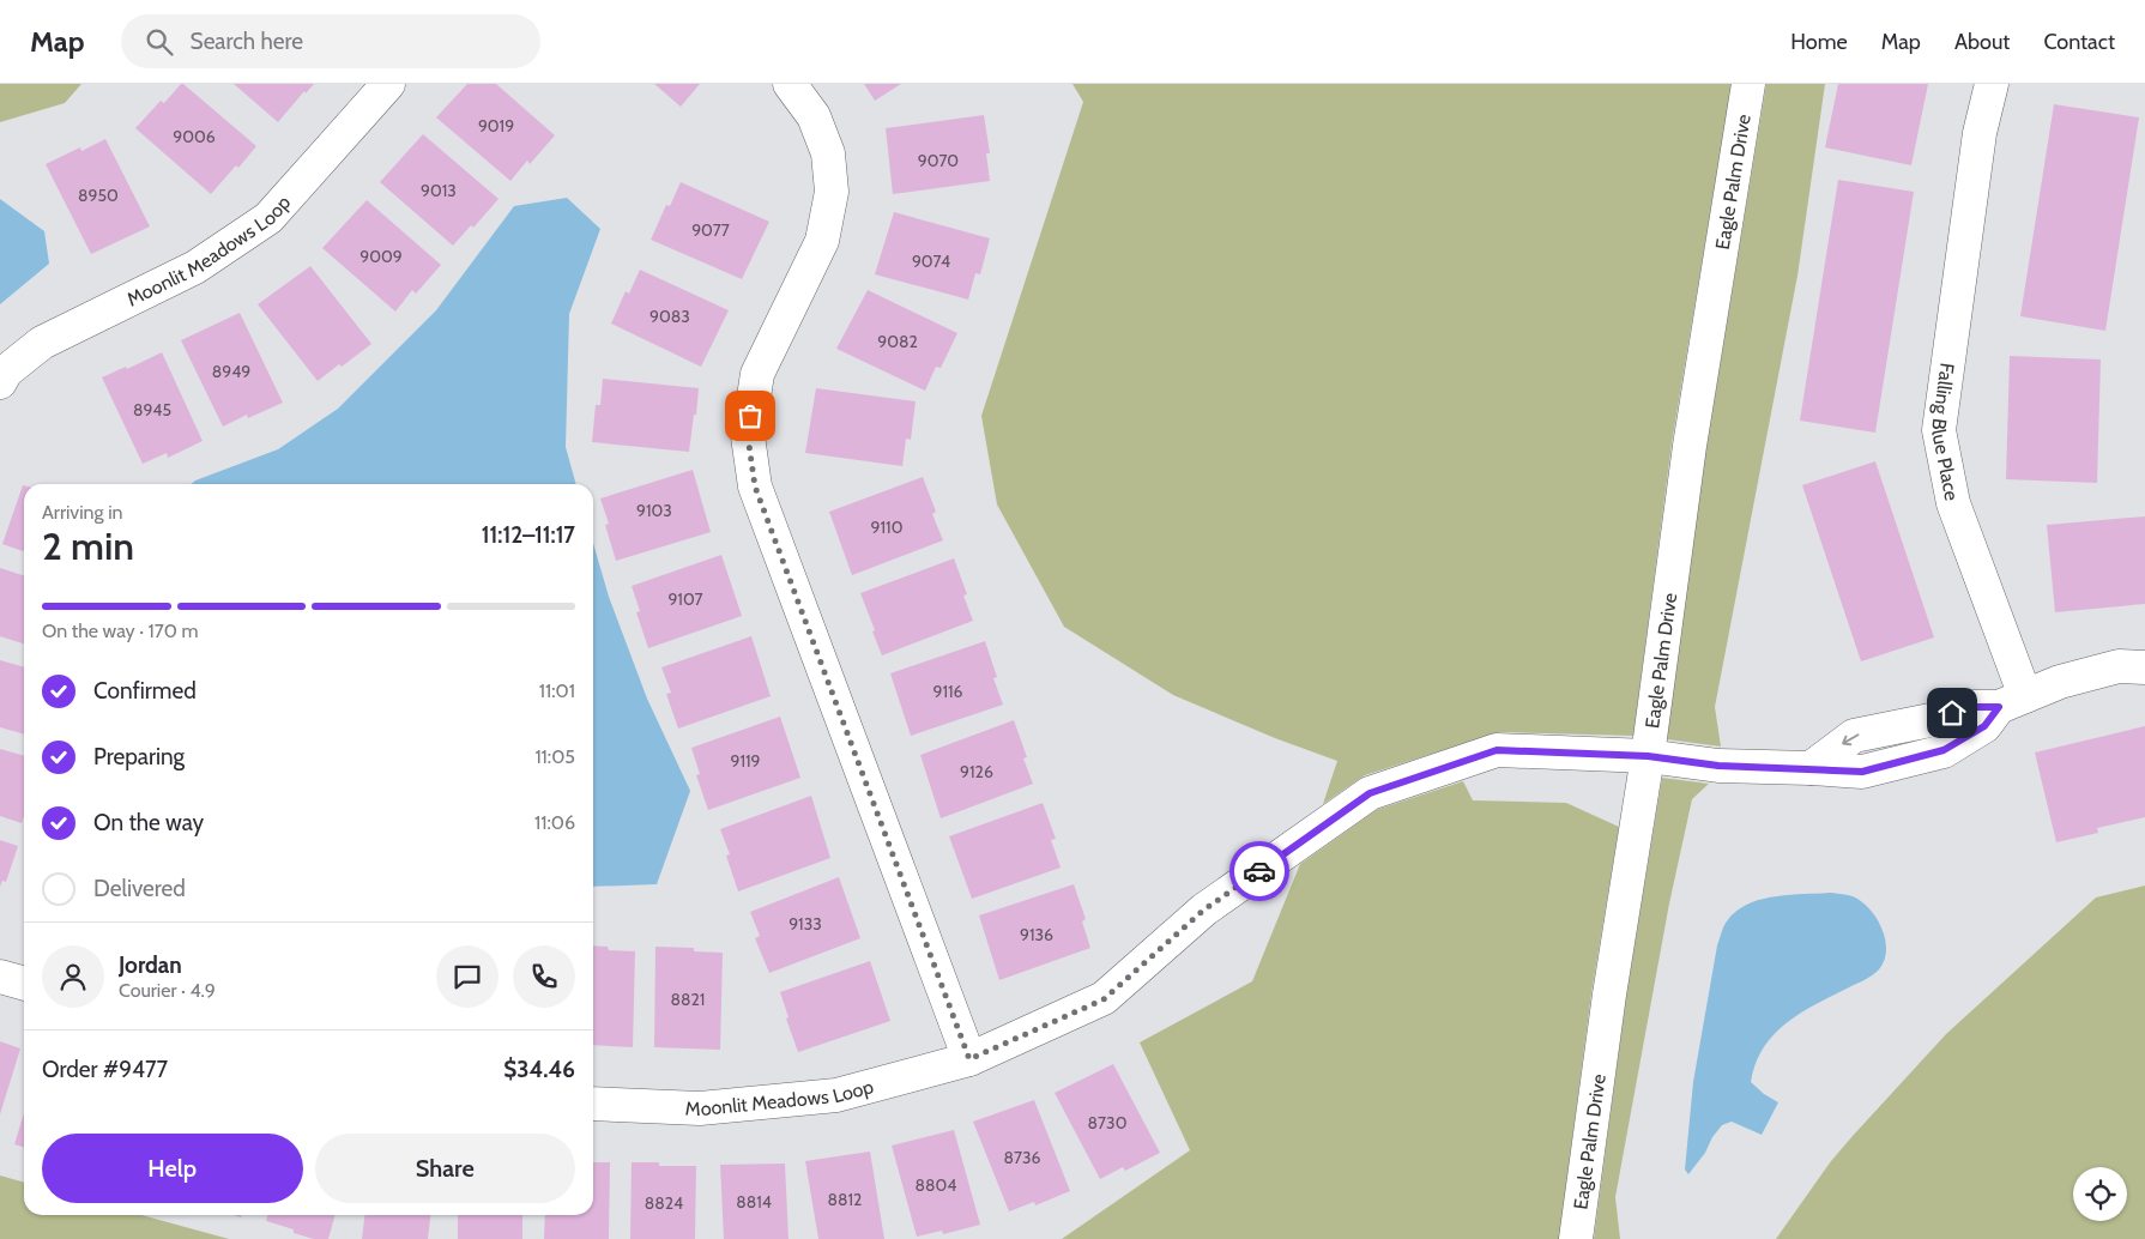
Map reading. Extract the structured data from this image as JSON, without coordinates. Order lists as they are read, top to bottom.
{
  "streets": {
    "street": ["Eagle Palm Drive", "Moonlit Meadows Loop", "Falling Blue Place"]
  },
  "crossings": [
    ["Eagle Palm Drive", "Moonlit Meadows Loop"],
    ["Moonlit Meadows Loop", "Falling Blue Place"]
  ],
  "house_numbers": [
    "9019",
    "9006",
    "9070",
    "9013",
    "8950",
    "9077",
    "9009",
    "9074",
    "9083",
    "9082",
    "8949",
    "8945",
    "9103",
    "9110",
    "9107",
    "9116",
    "9119",
    "9126",
    "9133",
    "9136",
    "8821",
    "8730",
    "8736",
    "8804",
    "8812",
    "8814",
    "8824"
  ],
  "page": {
    "header": "Map",
    "search": "Search here",
    "nav": [
      "Home",
      "Map",
      "About",
      "Contact"
    ],
    "heading": ["2 min", "Arriving in", "11:12–11:17"],
    "panel": [
      "Jordan",
      "Courier · 4.9",
      "Order #9477",
      "$34.46"
    ],
    "bar": "On the way · 170 m",
    "list": [
      ["Confirmed", "11:01"],
      ["Preparing", "11:05"],
      ["On the way", "11:06"],
      "Delivered"
    ],
    "buttons": ["Help", "Share"]
  }
}
